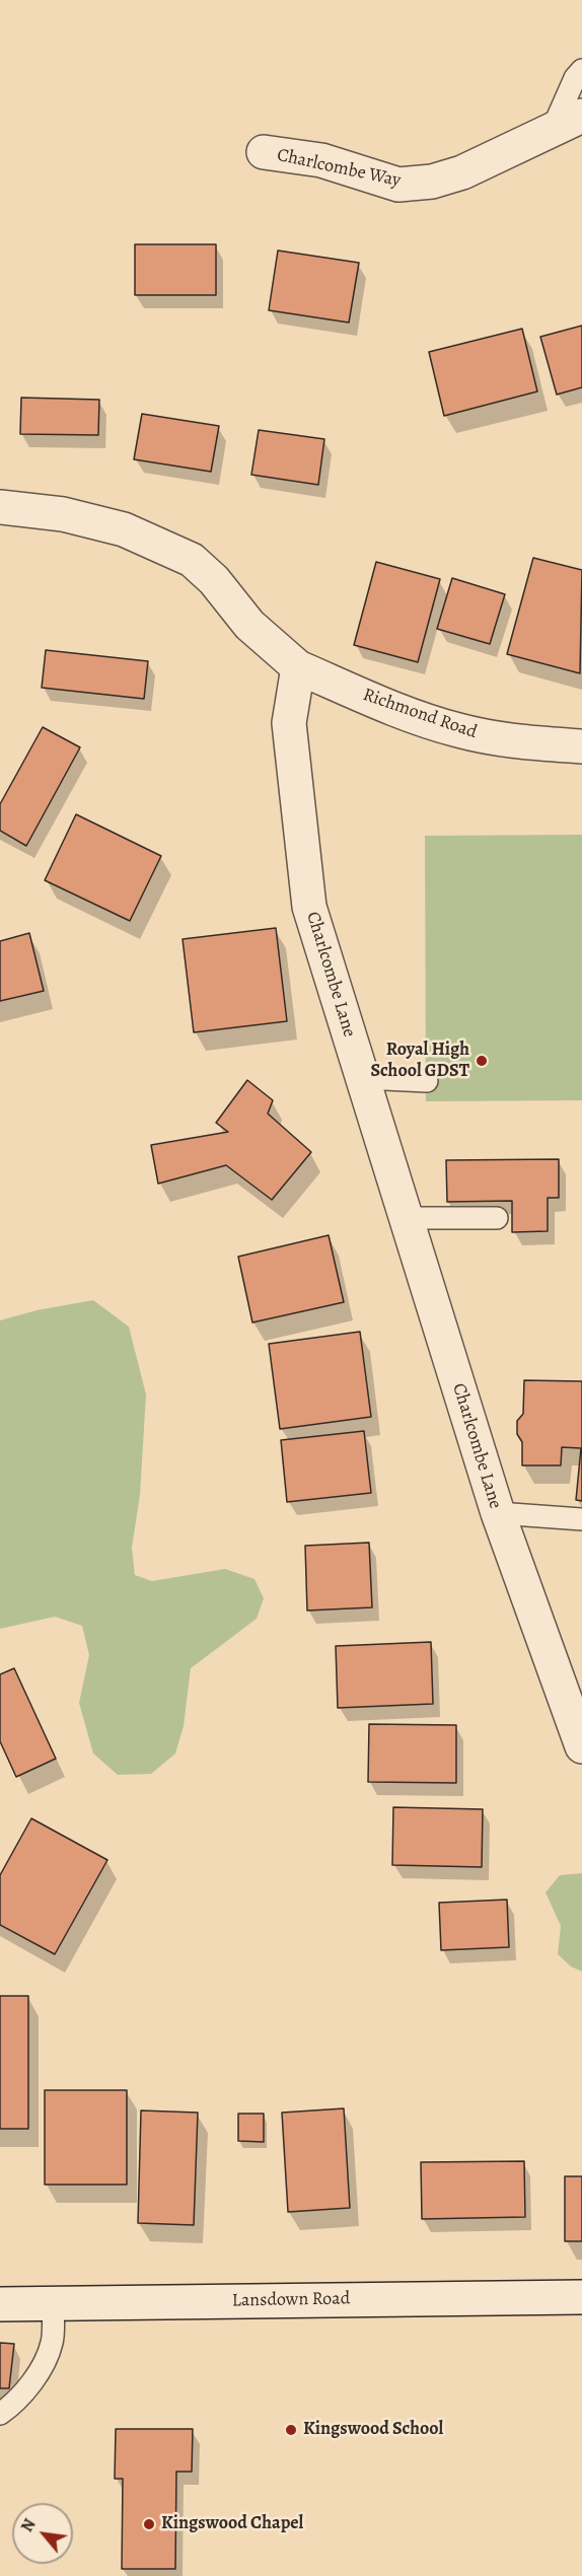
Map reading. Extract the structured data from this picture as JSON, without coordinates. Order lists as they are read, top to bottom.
{
  "streets": {
    "street": [
      "Charlcombe Way",
      "Richmond Road",
      "Charlcombe Lane",
      "Lansdown Road"
    ]
  },
  "crossings": [
    ["Richmond Road", "Charlcombe Lane"]
  ],
  "places": ["Royal High School GDST", "Kingswood School", "Kingswood Chapel"],
  "north": "top left"
}
